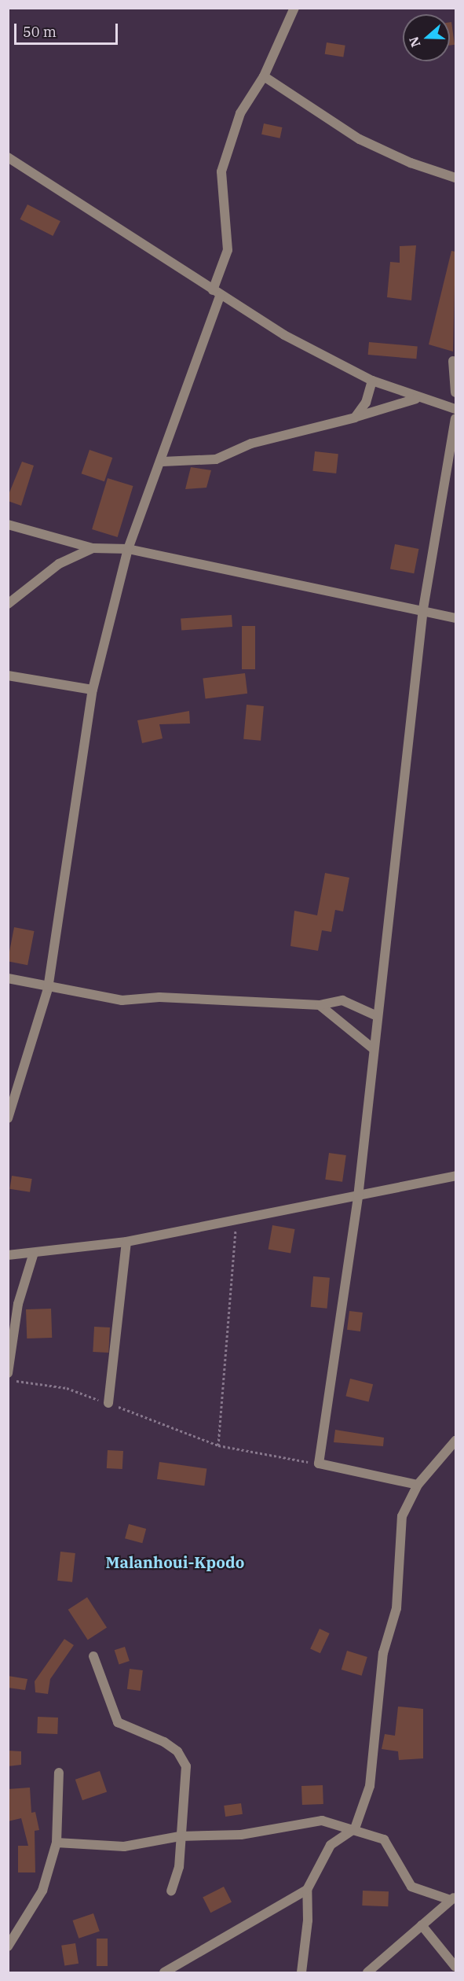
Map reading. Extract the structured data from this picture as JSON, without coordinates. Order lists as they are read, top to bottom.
{
  "districts": ["Malanhoui-Kpodo"],
  "scale_bar": "50 m",
  "north": "left"
}
